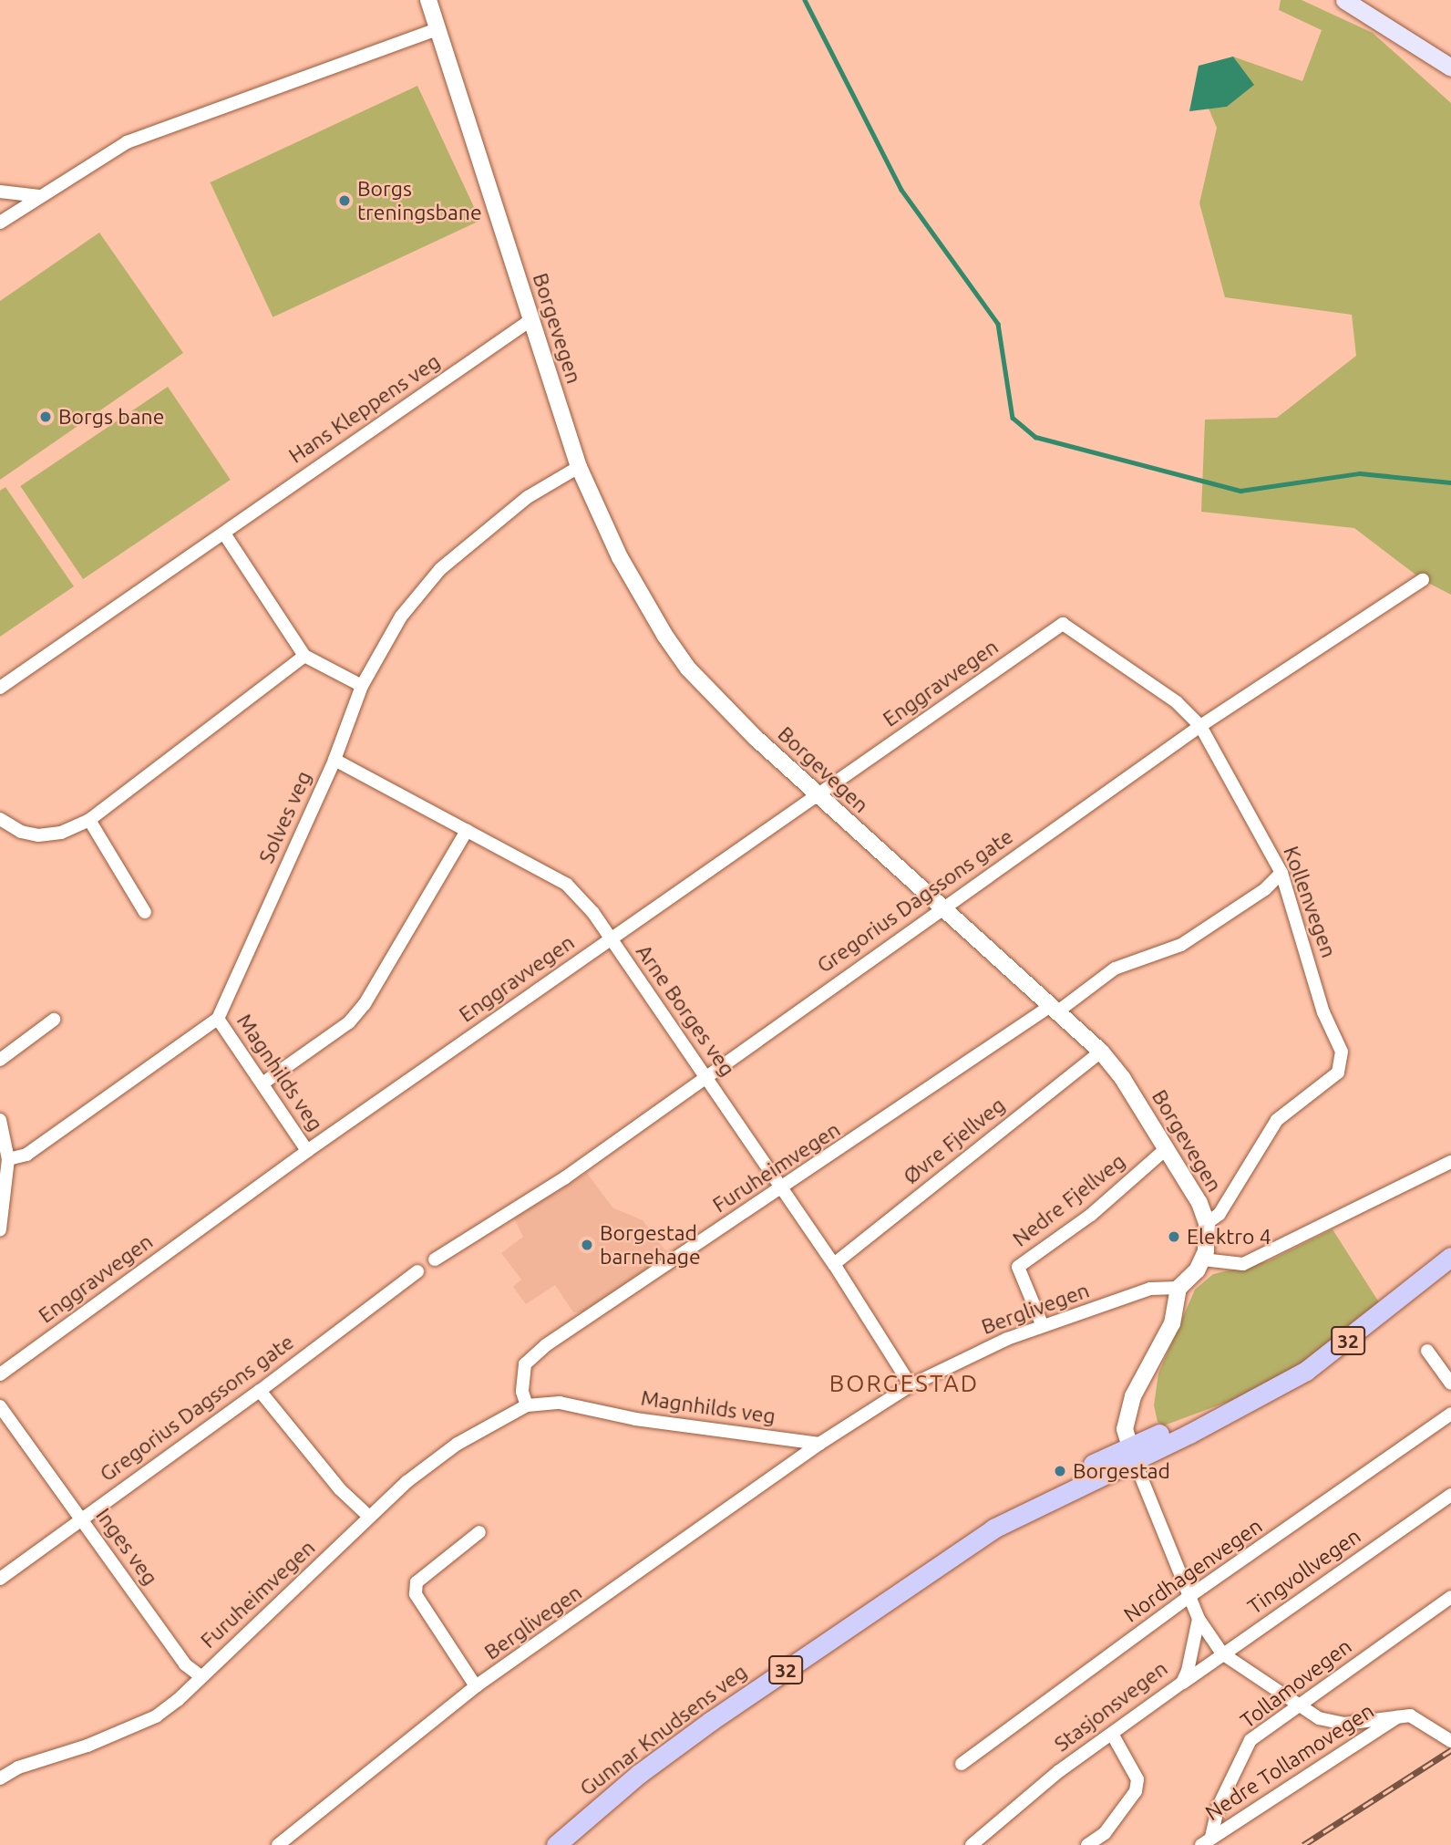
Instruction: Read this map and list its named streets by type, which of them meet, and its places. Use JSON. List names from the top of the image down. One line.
{"streets":{"main road":["32","Gunnar Knudsens veg"],"street":["Borgevegen","Hans Kleppens veg","Enggravvegen","Solves veg","Gregorius Dagssons gate","Kollenvegen","Arne Borges veg","Magnhilds veg","Øvre Fjellveg","Furuheimvegen","Nedre Fjellveg","Berglivegen","Inges veg","Nordhagenvegen","Tingvollvegen","Tollamovegen","Stasjonsvegen","Nedre Tollamovegen"]},"crossings":[["Borgevegen","Hans Kleppens veg"],["Borgevegen","Enggravvegen"],["Borgevegen","Solves veg"],["Borgevegen","Gregorius Dagssons gate"],["Borgevegen","Kollenvegen"],["Borgevegen","Øvre Fjellveg"],["Borgevegen","Furuheimvegen"],["Borgevegen","Nedre Fjellveg"],["Enggravvegen","Kollenvegen"],["Enggravvegen","Arne Borges veg"],["Enggravvegen","Magnhilds veg"],["Solves veg","Arne Borges veg"],["Solves veg","Magnhilds veg"],["Gregorius Dagssons gate","Kollenvegen"],["Gregorius Dagssons gate","Arne Borges veg"],["Gregorius Dagssons gate","Inges veg"],["Kollenvegen","Furuheimvegen"],["Arne Borges veg","Øvre Fjellveg"],["Arne Borges veg","Furuheimvegen"],["Arne Borges veg","Berglivegen"],["Magnhilds veg","Furuheimvegen"],["Magnhilds veg","Berglivegen"],["Furuheimvegen","Inges veg"],["Nedre Fjellveg","Berglivegen"],["Tingvollvegen","Stasjonsvegen"],["Tollamovegen","Nedre Tollamovegen"]],"districts":["BORGESTAD"],"places":["Borgs treningsbane","Borgs bane","Elektro 4","Borgestad barnehage","Borgestad"]}
